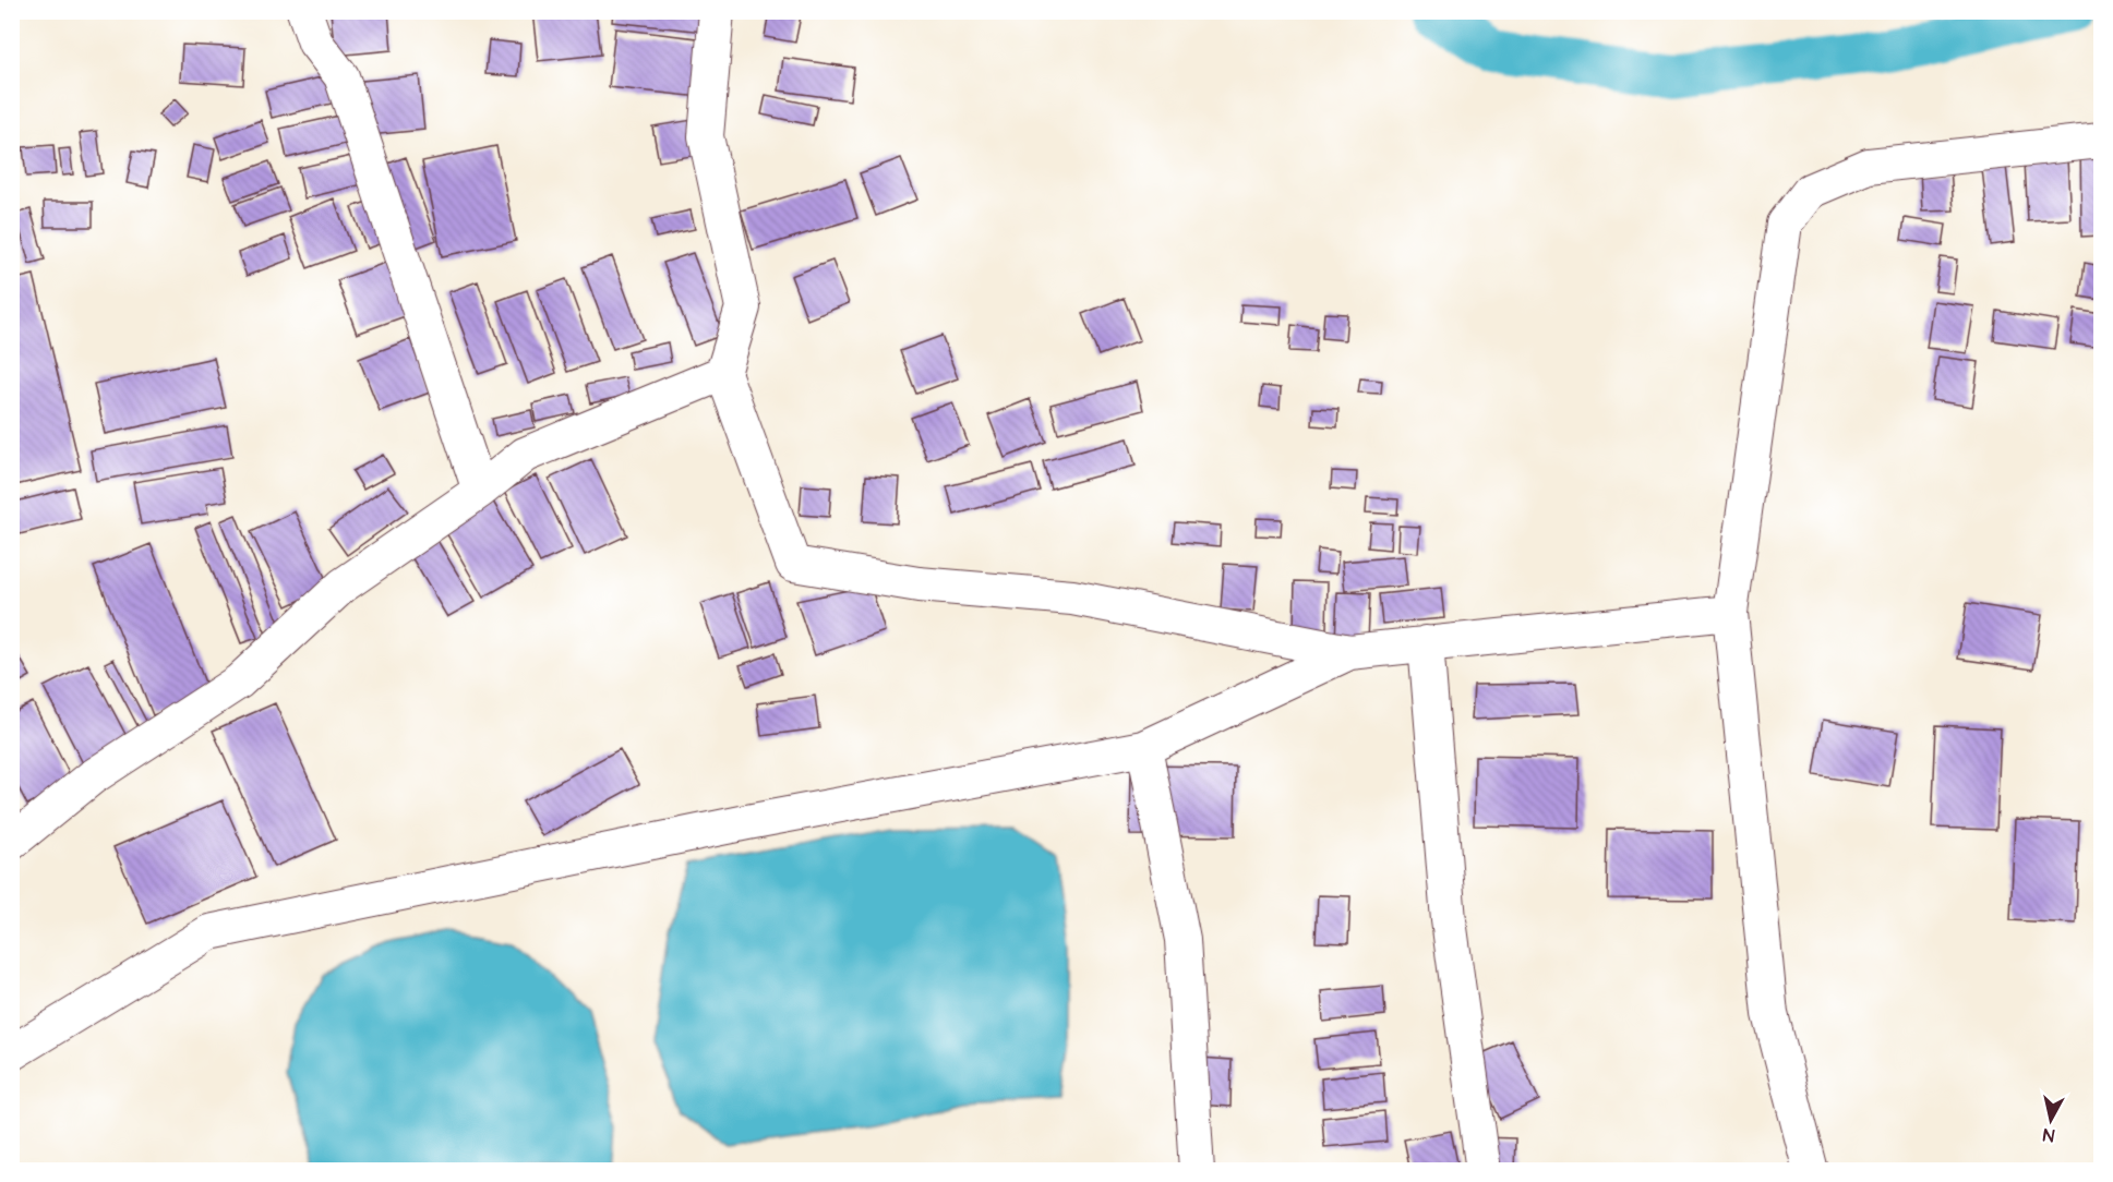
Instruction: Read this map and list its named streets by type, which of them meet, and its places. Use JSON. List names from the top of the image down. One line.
{"north":"bottom"}
